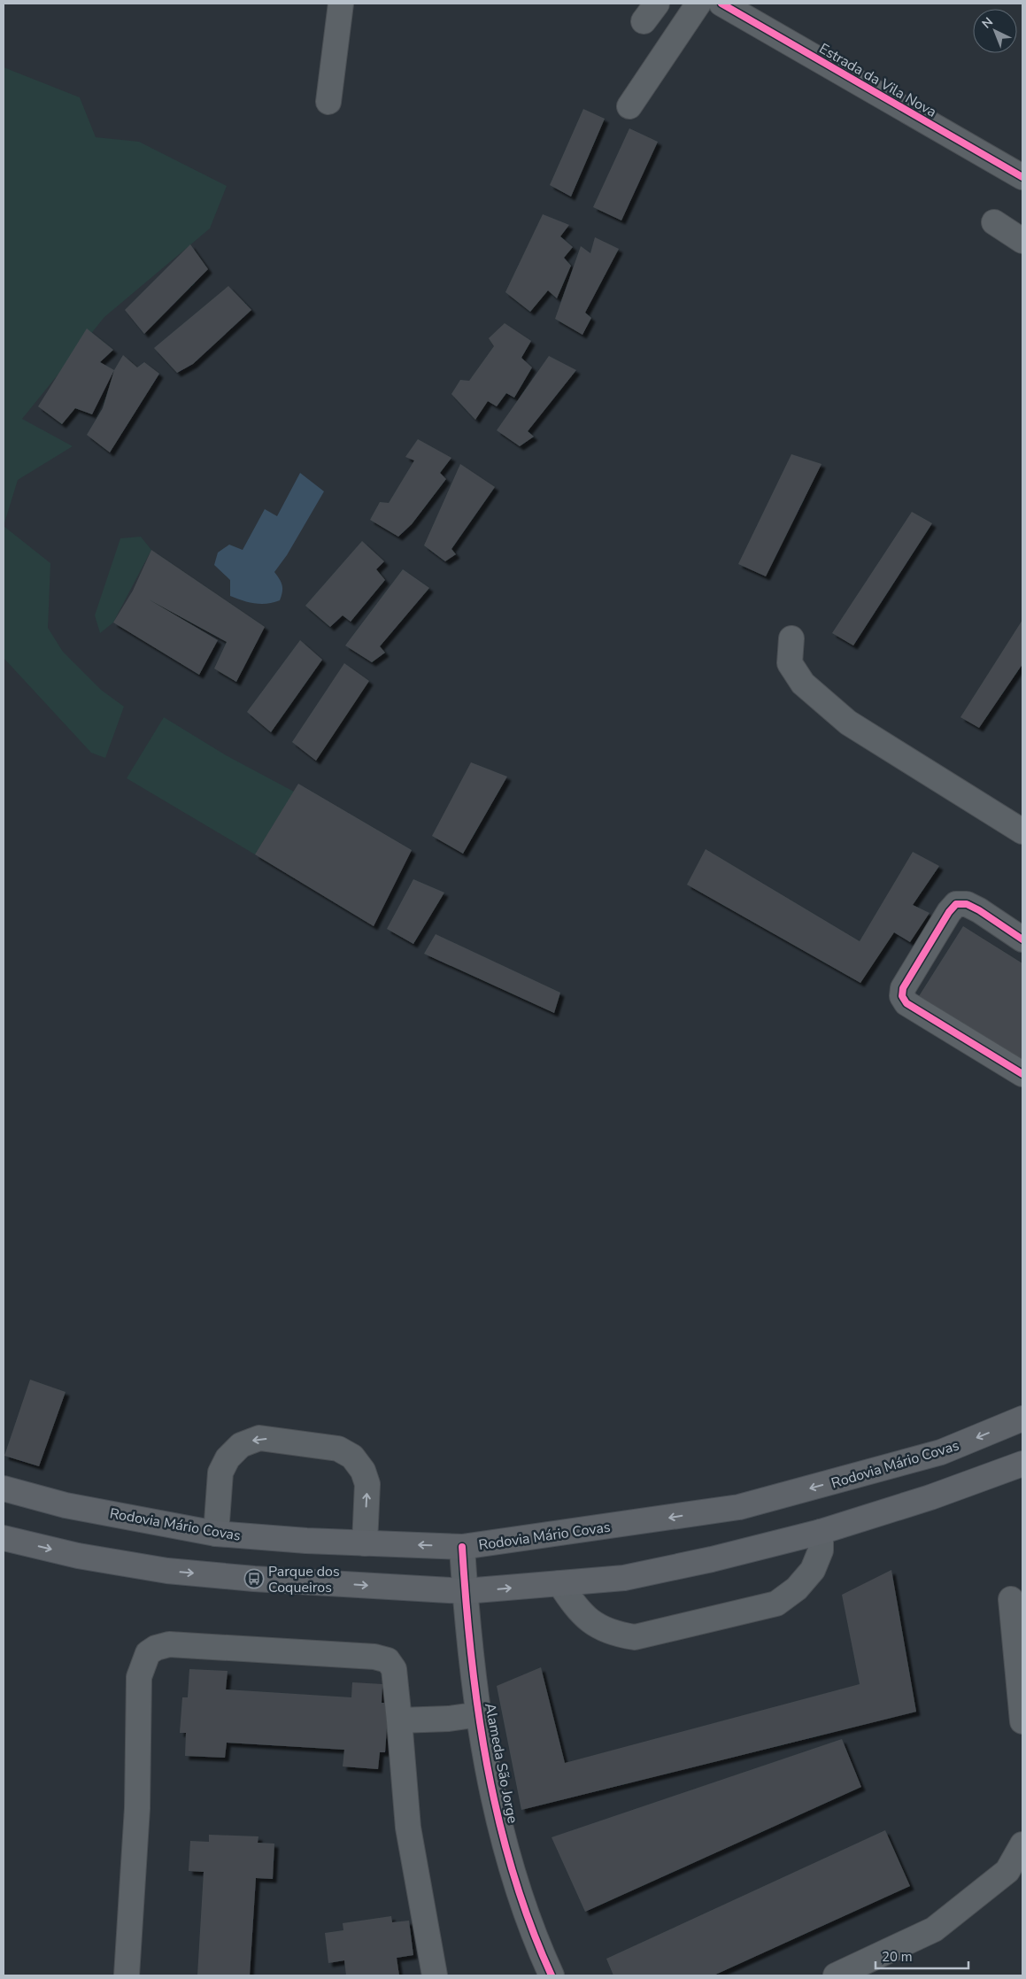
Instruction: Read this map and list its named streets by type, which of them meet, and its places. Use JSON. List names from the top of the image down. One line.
{"streets":{"main road":["Rodovia Mário Covas"],"street":["Estrada da Vila Nova","Alameda São Jorge"]},"crossings":[["Rodovia Mário Covas","Alameda São Jorge"]],"places":{"bus stop":["Parque dos Coqueiros"]},"scale_bar":"20 m","north":"top left"}
